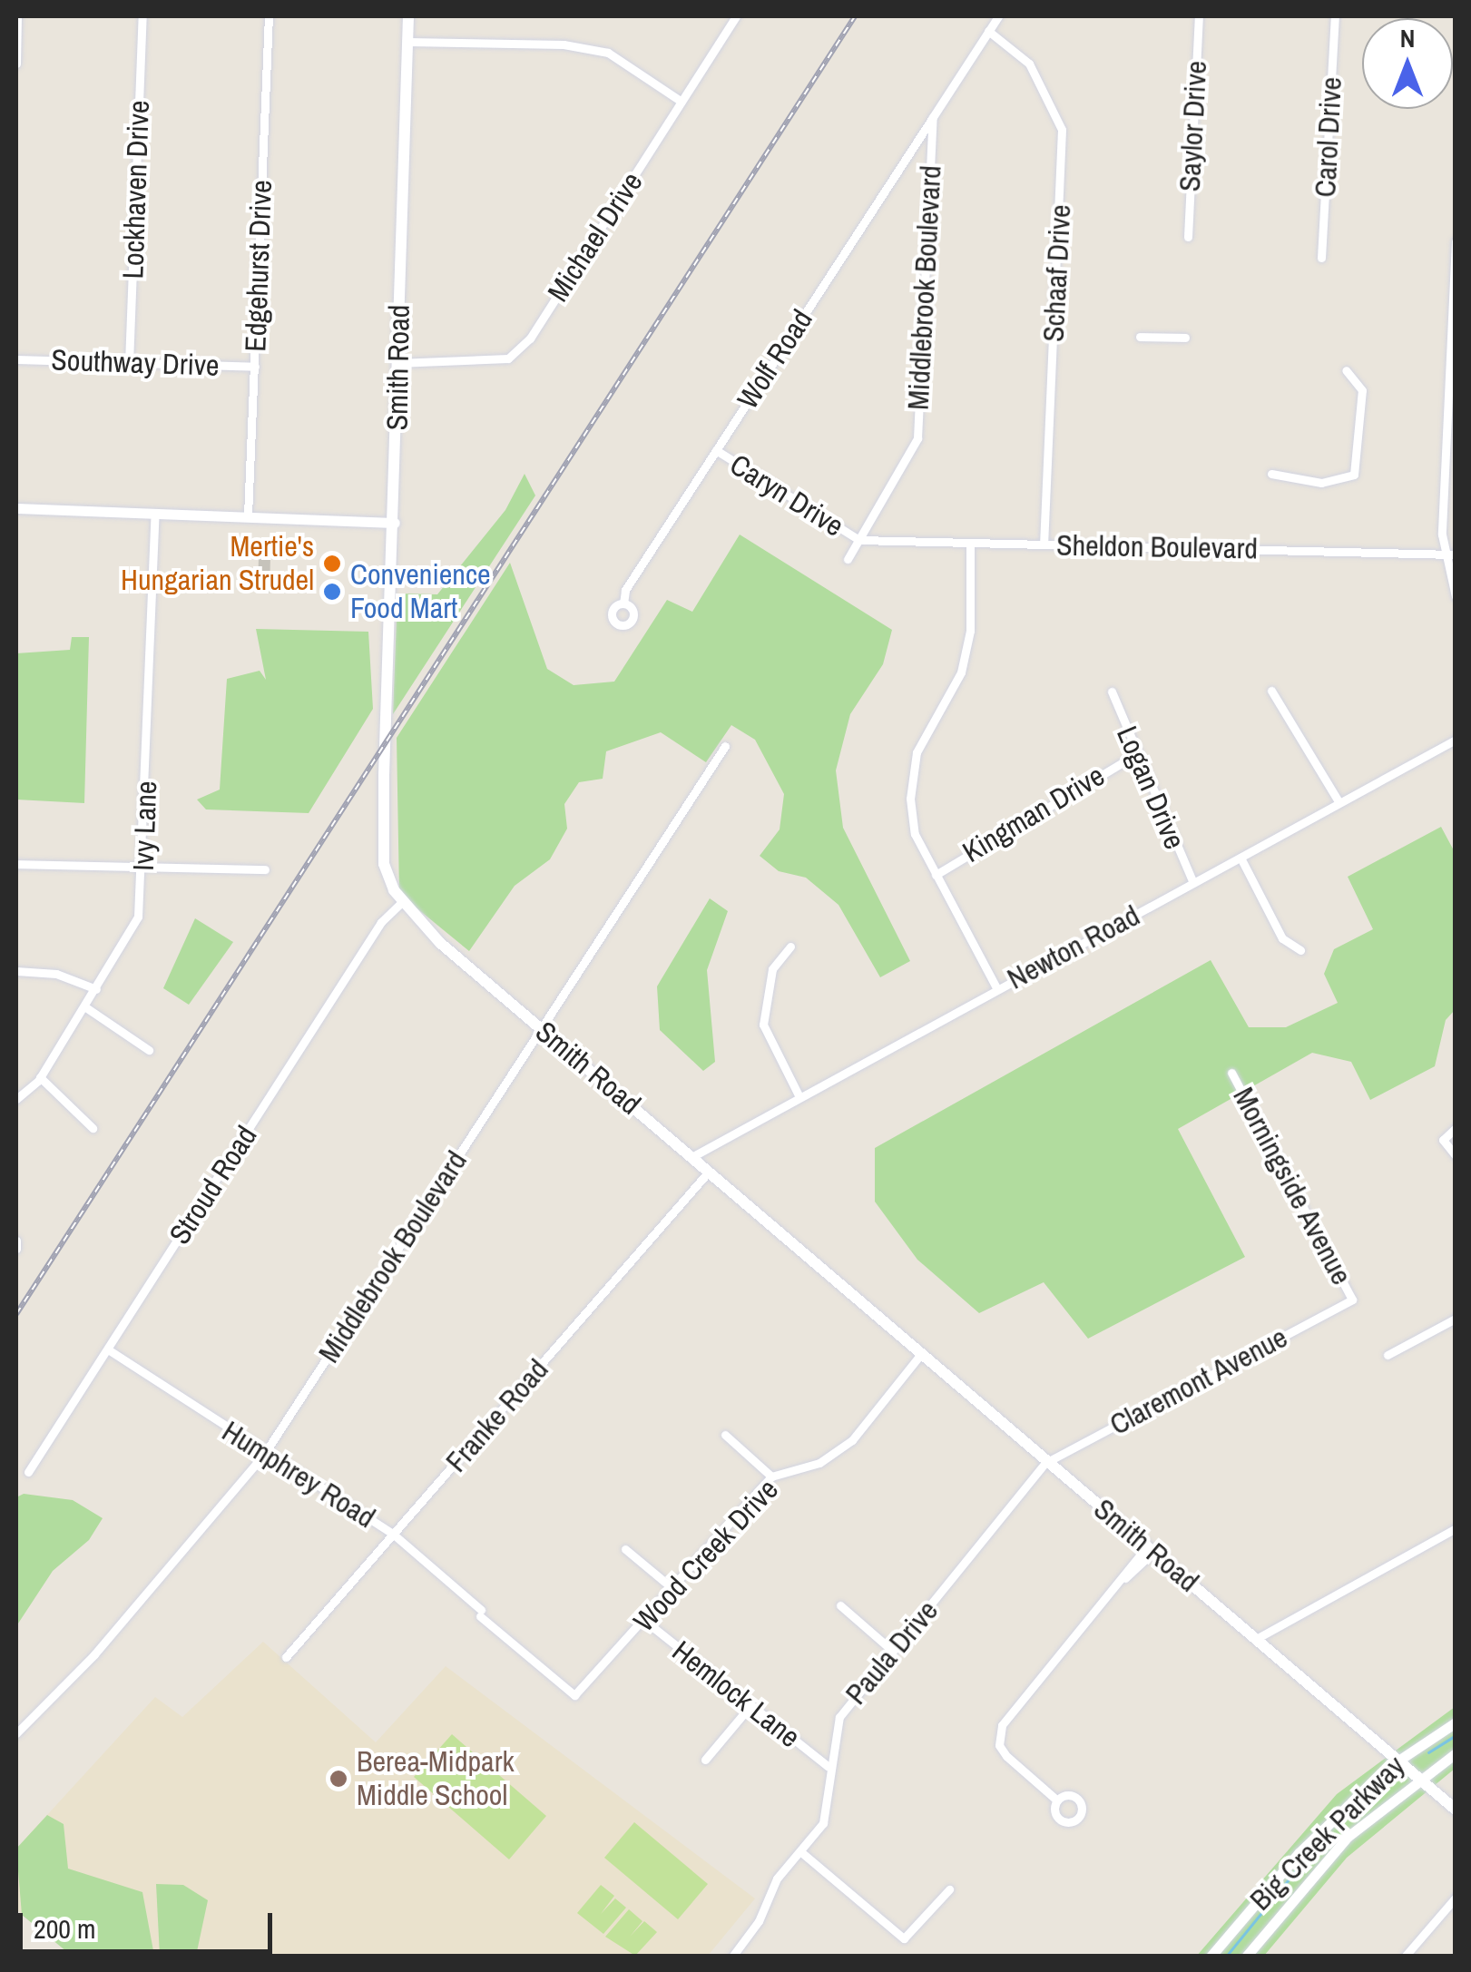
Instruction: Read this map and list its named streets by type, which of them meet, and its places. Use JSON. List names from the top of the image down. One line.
{"streets":{"main road":["Smith Road"],"street":["Saylor Drive","Carol Drive","Lockhaven Drive","Michael Drive","Edgehurst Drive","Schaaf Drive","Middlebrook Boulevard","Wolf Road","Southway Drive","Caryn Drive","Sheldon Boulevard","Logan Drive","Kingman Drive","Ivy Lane","Newton Road","Stroud Road","Morningside Avenue","Claremont Avenue","Franke Road","Humphrey Road","Wood Creek Drive","Paula Drive","Hemlock Lane","Big Creek Parkway"]},"crossings":[["Lockhaven Drive","Southway Drive"],["Michael Drive","Smith Road"],["Edgehurst Drive","Southway Drive"],["Schaaf Drive","Middlebrook Boulevard"],["Schaaf Drive","Sheldon Boulevard"],["Middlebrook Boulevard","Wolf Road"],["Middlebrook Boulevard","Smith Road"],["Middlebrook Boulevard","Caryn Drive"],["Middlebrook Boulevard","Sheldon Boulevard"],["Middlebrook Boulevard","Humphrey Road"],["Wolf Road","Caryn Drive"],["Smith Road","Newton Road"],["Smith Road","Stroud Road"],["Smith Road","Claremont Avenue"],["Smith Road","Franke Road"],["Smith Road","Wood Creek Drive"],["Smith Road","Paula Drive"],["Smith Road","Big Creek Parkway"],["Caryn Drive","Sheldon Boulevard"],["Logan Drive","Kingman Drive"],["Logan Drive","Newton Road"],["Stroud Road","Humphrey Road"],["Morningside Avenue","Claremont Avenue"],["Claremont Avenue","Paula Drive"],["Franke Road","Humphrey Road"],["Humphrey Road","Wood Creek Drive"],["Wood Creek Drive","Hemlock Lane"],["Paula Drive","Hemlock Lane"]],"places":["Mertie's Hungarian Strudel","Convenience Food Mart","Berea-Midpark Middle School"],"scale_bar":"200 m","north":"top"}
